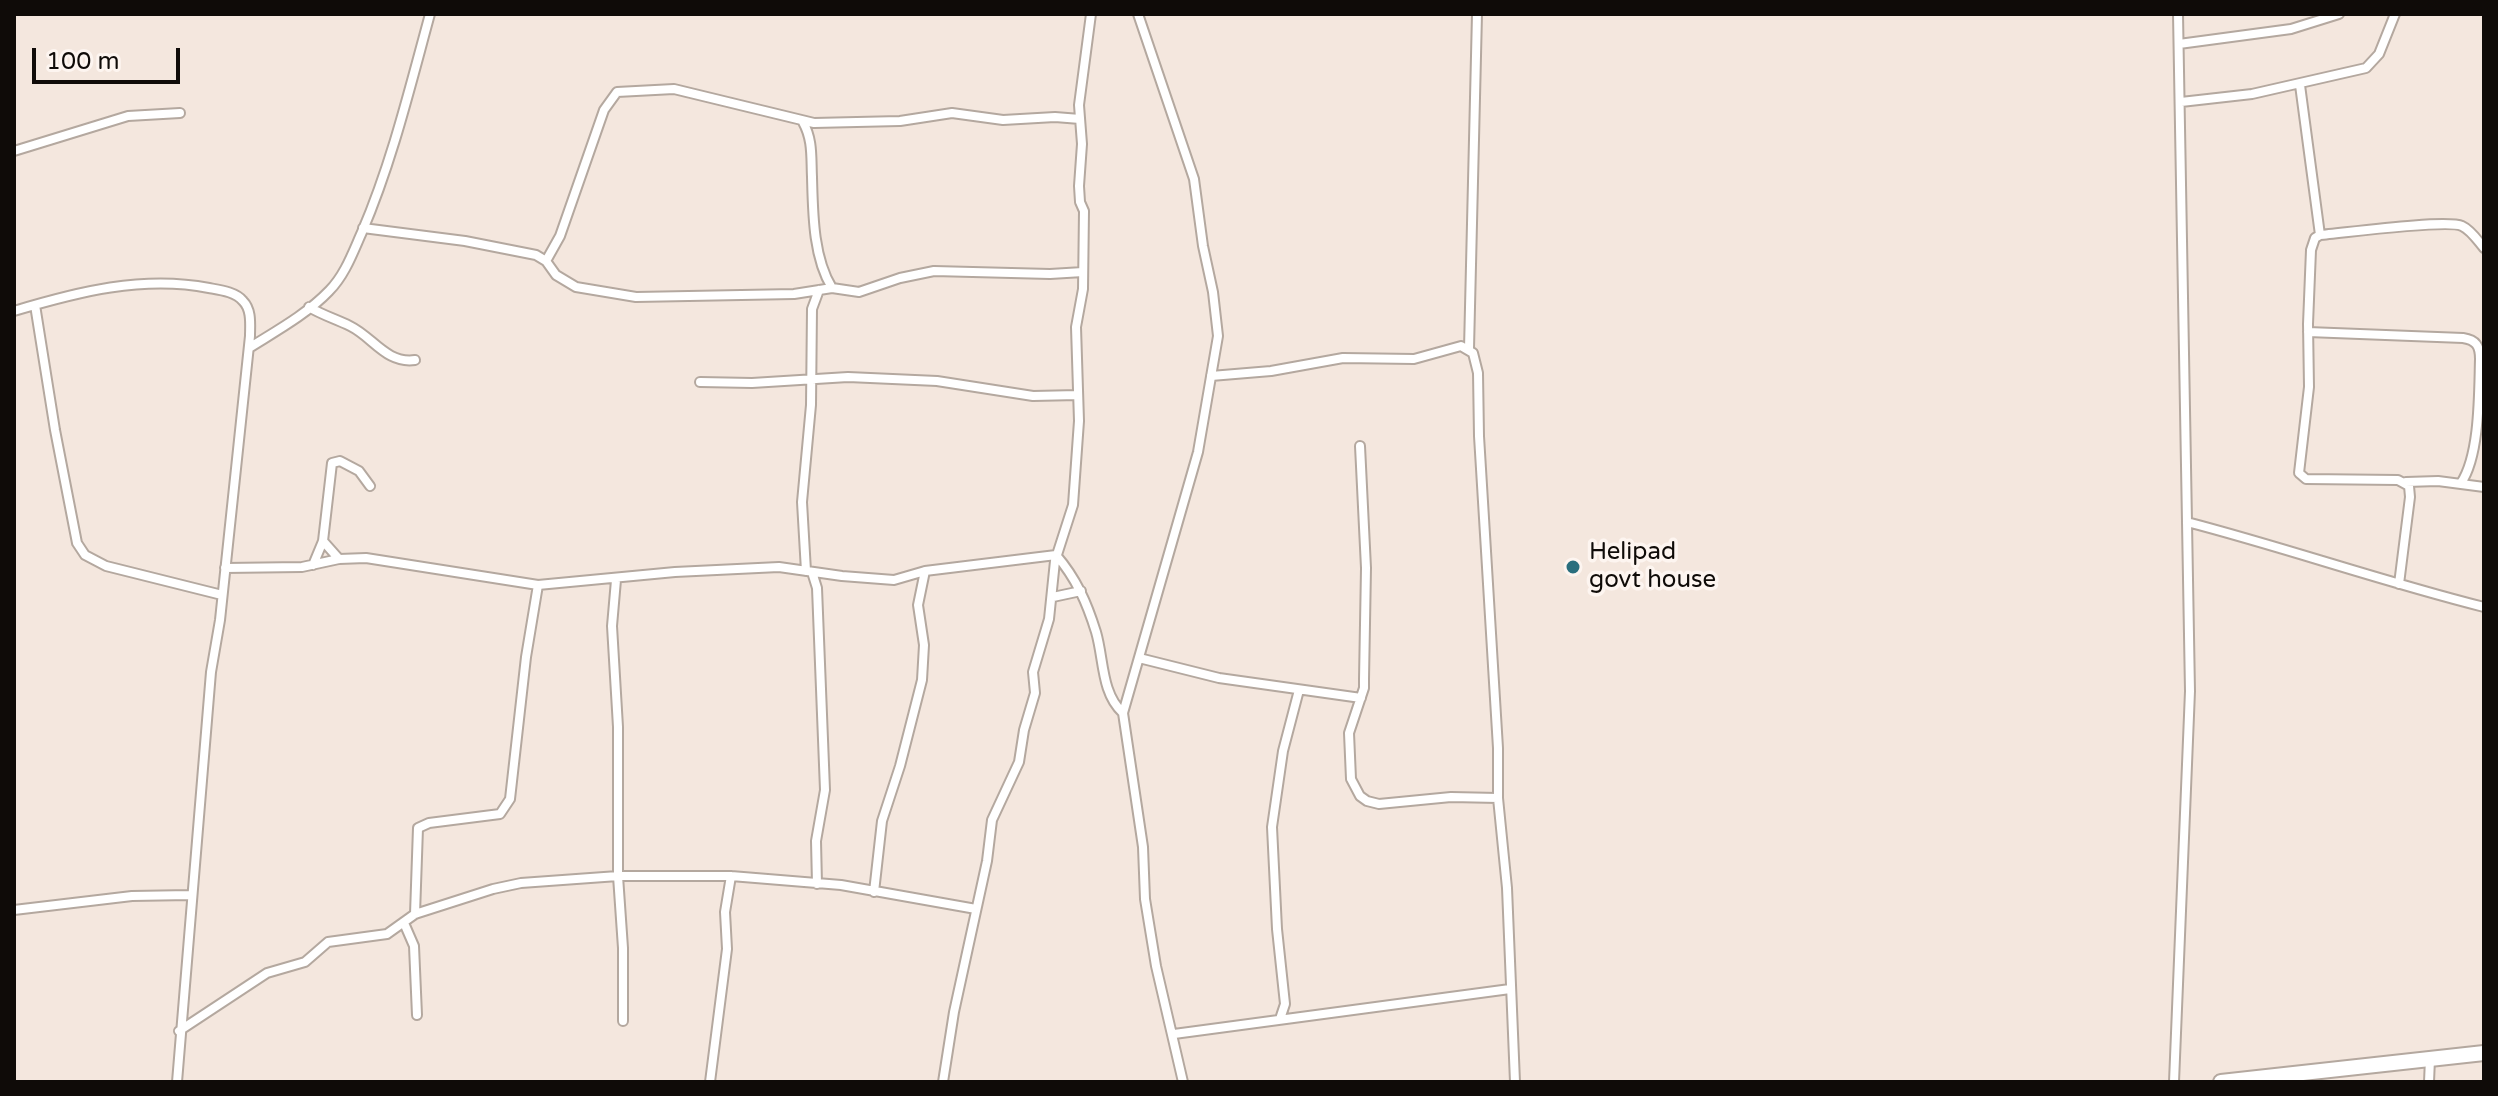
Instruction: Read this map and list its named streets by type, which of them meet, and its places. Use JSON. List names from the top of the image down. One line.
{"places":["Helipad govt house"],"scale_bar":"100 m"}
